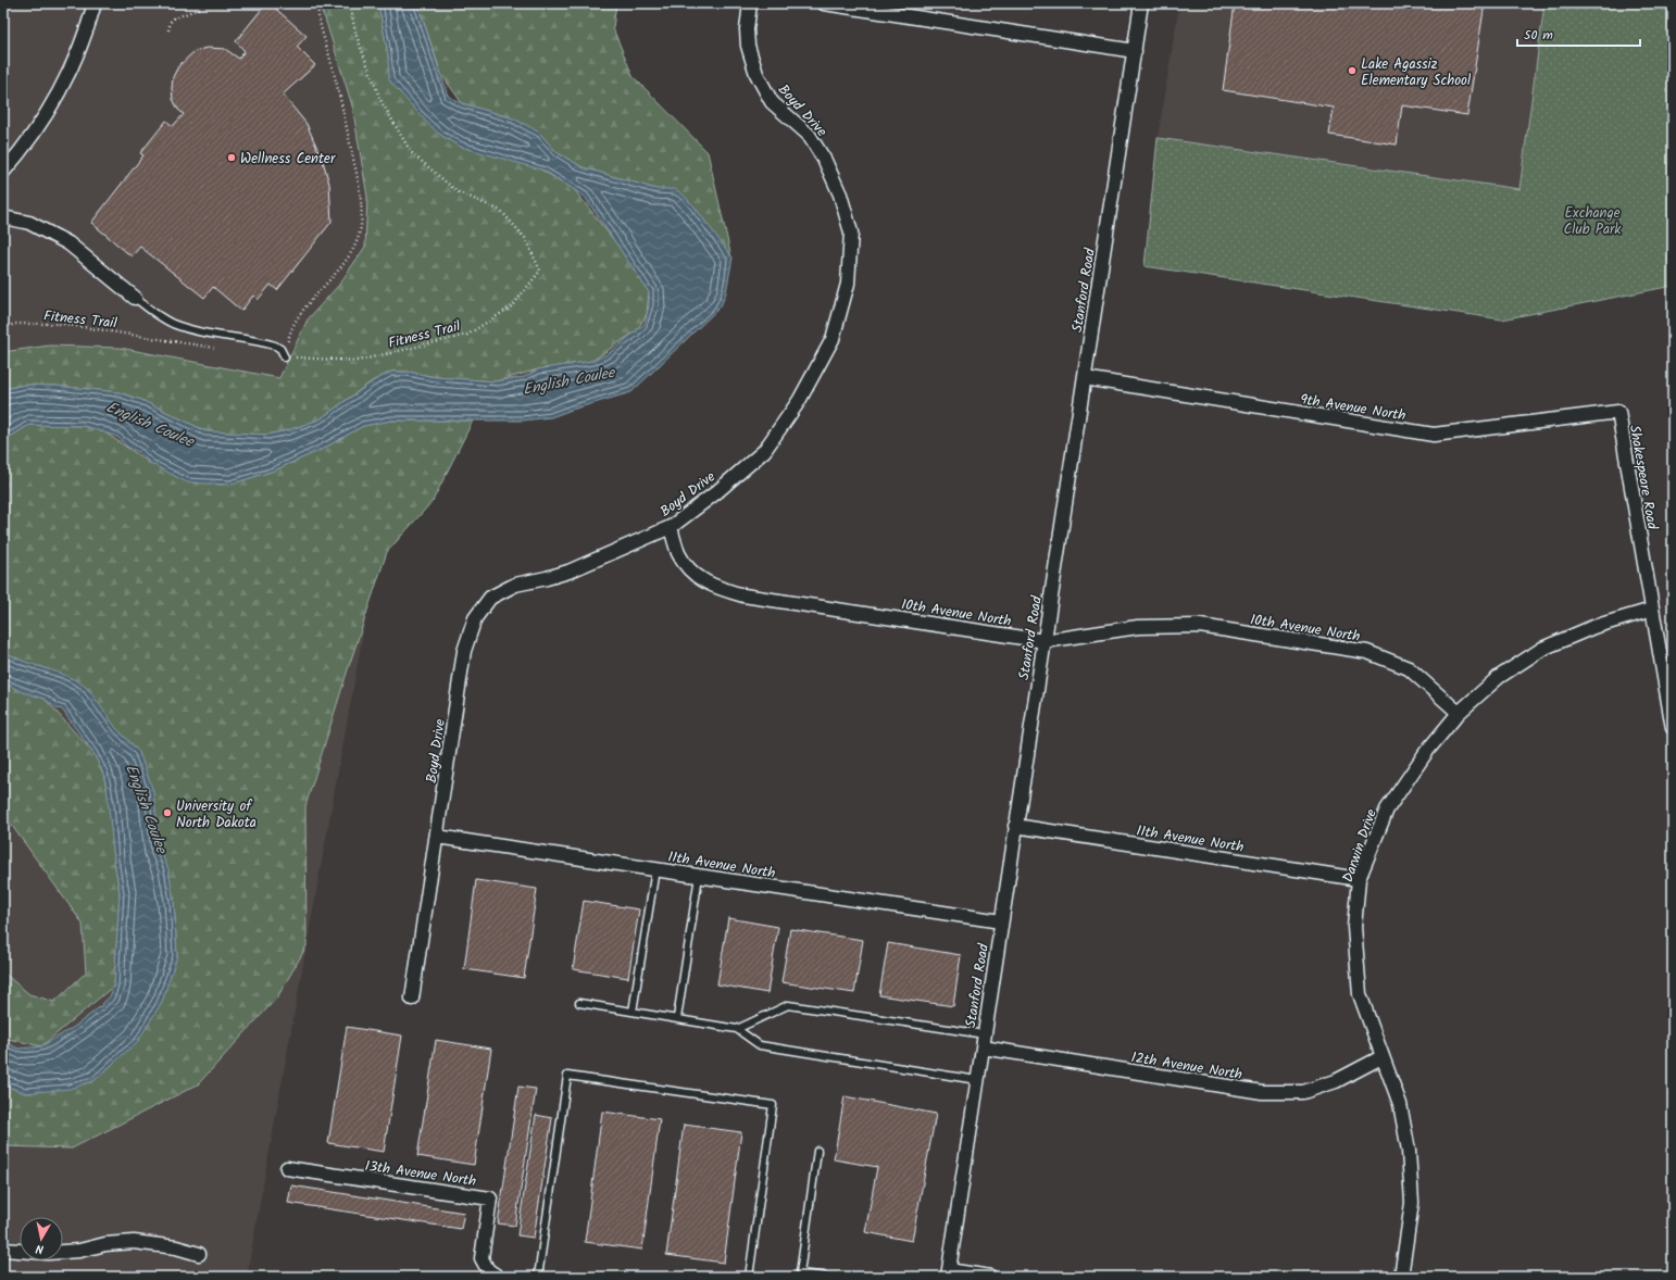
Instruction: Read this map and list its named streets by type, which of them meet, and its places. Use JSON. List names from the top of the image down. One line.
{"streets":{"street":["Boyd Drive","Stanford Road","9th Avenue North","Shakespeare Road","10th Avenue North","11th Avenue North","Darwin Drive","12th Avenue North","13th Avenue North"],"path":["Fitness Trail"]},"crossings":[["Boyd Drive","10th Avenue North"],["Boyd Drive","11th Avenue North"],["Stanford Road","9th Avenue North"],["Stanford Road","10th Avenue North"],["Stanford Road","11th Avenue North"],["Stanford Road","12th Avenue North"],["9th Avenue North","Shakespeare Road"],["Shakespeare Road","Darwin Drive"],["10th Avenue North","Darwin Drive"],["11th Avenue North","Darwin Drive"],["Darwin Drive","12th Avenue North"]],"water":["English Coulee"],"parks":["Exchange Club Park"],"places":["Lake Agassiz Elementary School","Wellness Center","University of North Dakota"],"scale_bar":"50 m","north":"bottom"}
